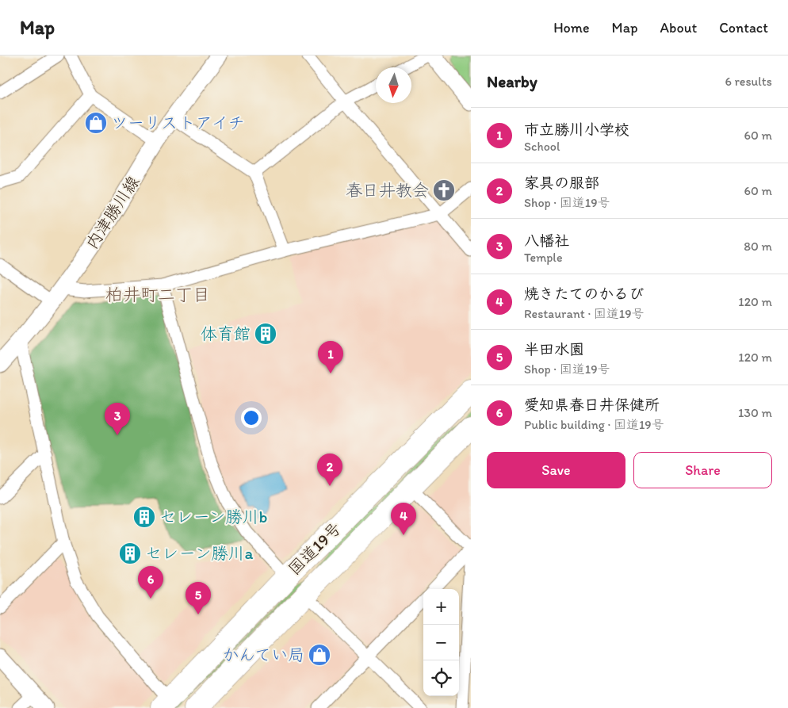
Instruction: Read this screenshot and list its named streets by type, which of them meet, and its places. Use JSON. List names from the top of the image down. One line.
{"streets":{"highway":["国道19号"],"main road":["内津勝川線"]},"districts":["柏井町二丁目"],"places":{"shop":["ツーリストアイチ","かんてい局"],"church":["春日井教会"],"building":["体育館","セレーン勝川b","セレーン勝川a"]},"north":"bottom","page":{"header":"Map","nav":["Home","Map","About","Contact"],"heading":["Nearby","6 results"],"list":[{"mark":"1","name":"市立勝川小学校","note":"School","value":"60 m"},{"mark":"2","name":"家具の服部","note":"Shop · 国道19号","value":"60 m"},{"mark":"3","name":"八幡社","note":"Temple","value":"80 m"},{"mark":"4","name":"焼きたてのかるび","note":"Restaurant · 国道19号","value":"120 m"},{"mark":"5","name":"半田水園","note":"Shop · 国道19号","value":"120 m"},{"mark":"6","name":"愛知県春日井保健所","note":"Public building · 国道19号","value":"130 m"}],"pins":["1","3","2","4","6","5"],"buttons":["Save","Share"],"map_buttons":["+","−"]}}
